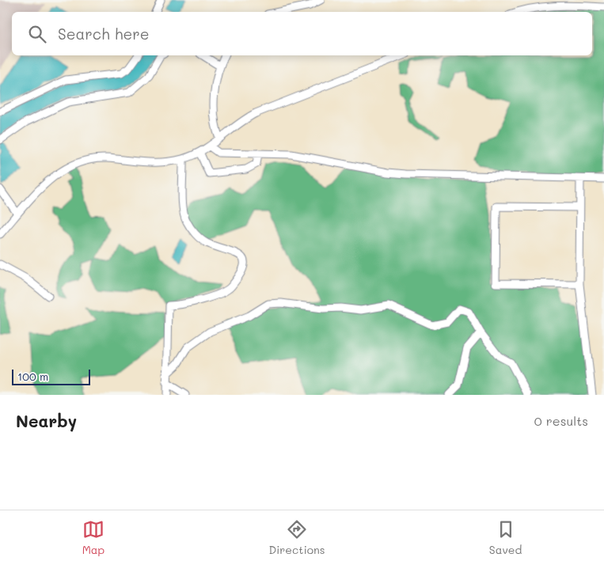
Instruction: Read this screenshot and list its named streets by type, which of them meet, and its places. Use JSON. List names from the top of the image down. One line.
{"scale_bar":"100 m","page":{"search":"Search here","scale":"100 m","heading":["Nearby","0 results"],"nav":["Map","Directions","Saved"]}}
